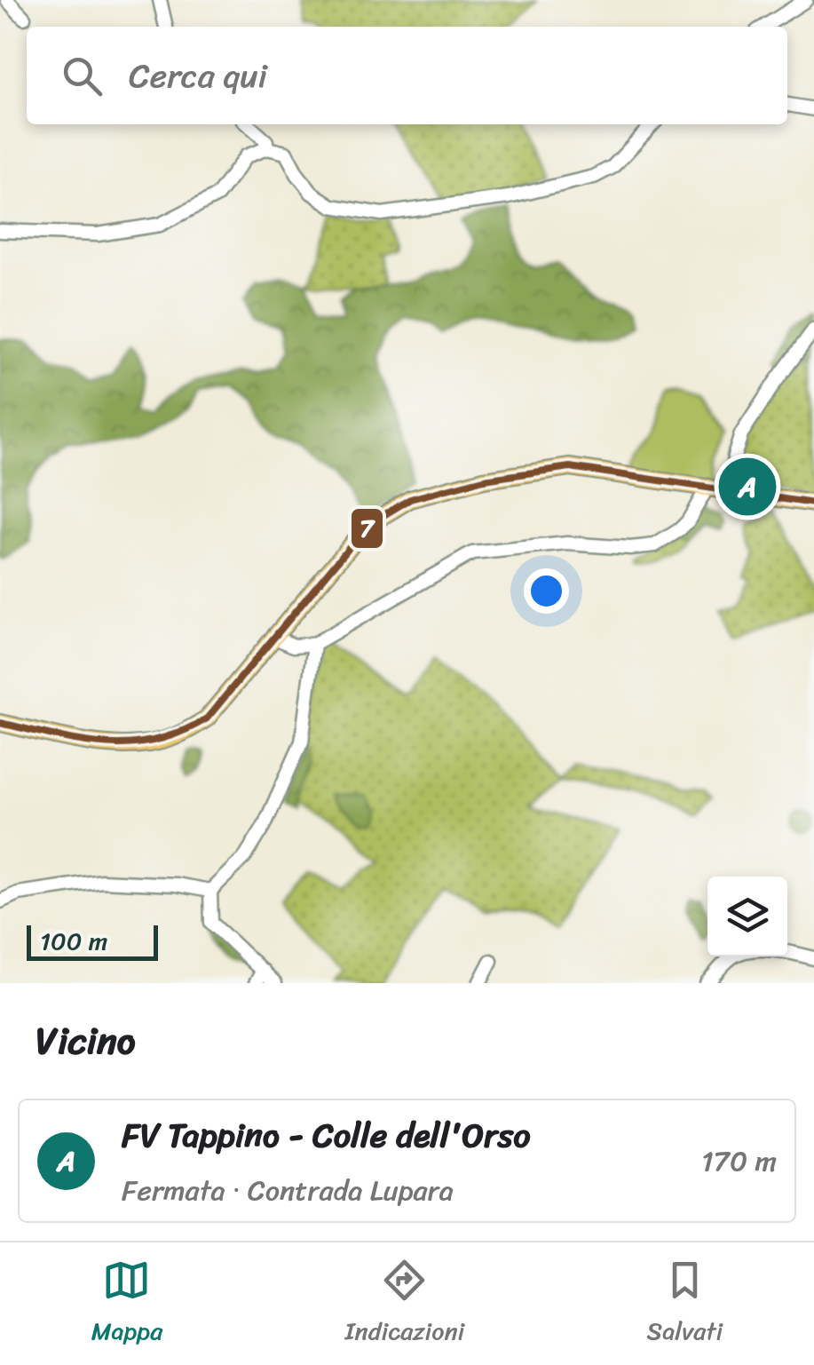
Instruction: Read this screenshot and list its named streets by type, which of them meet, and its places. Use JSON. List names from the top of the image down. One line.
{"lines":["transit line 7"],"scale_bar":"100 m","page":{"search":"Cerca qui","pins":"A","scale":"100 m","heading":"Vicino","list":[{"mark":"A","name":"FV Tappino - Colle dell'Orso","note":"Fermata · Contrada Lupara","value":"170 m"}],"nav":["Mappa","Indicazioni","Salvati"]}}
